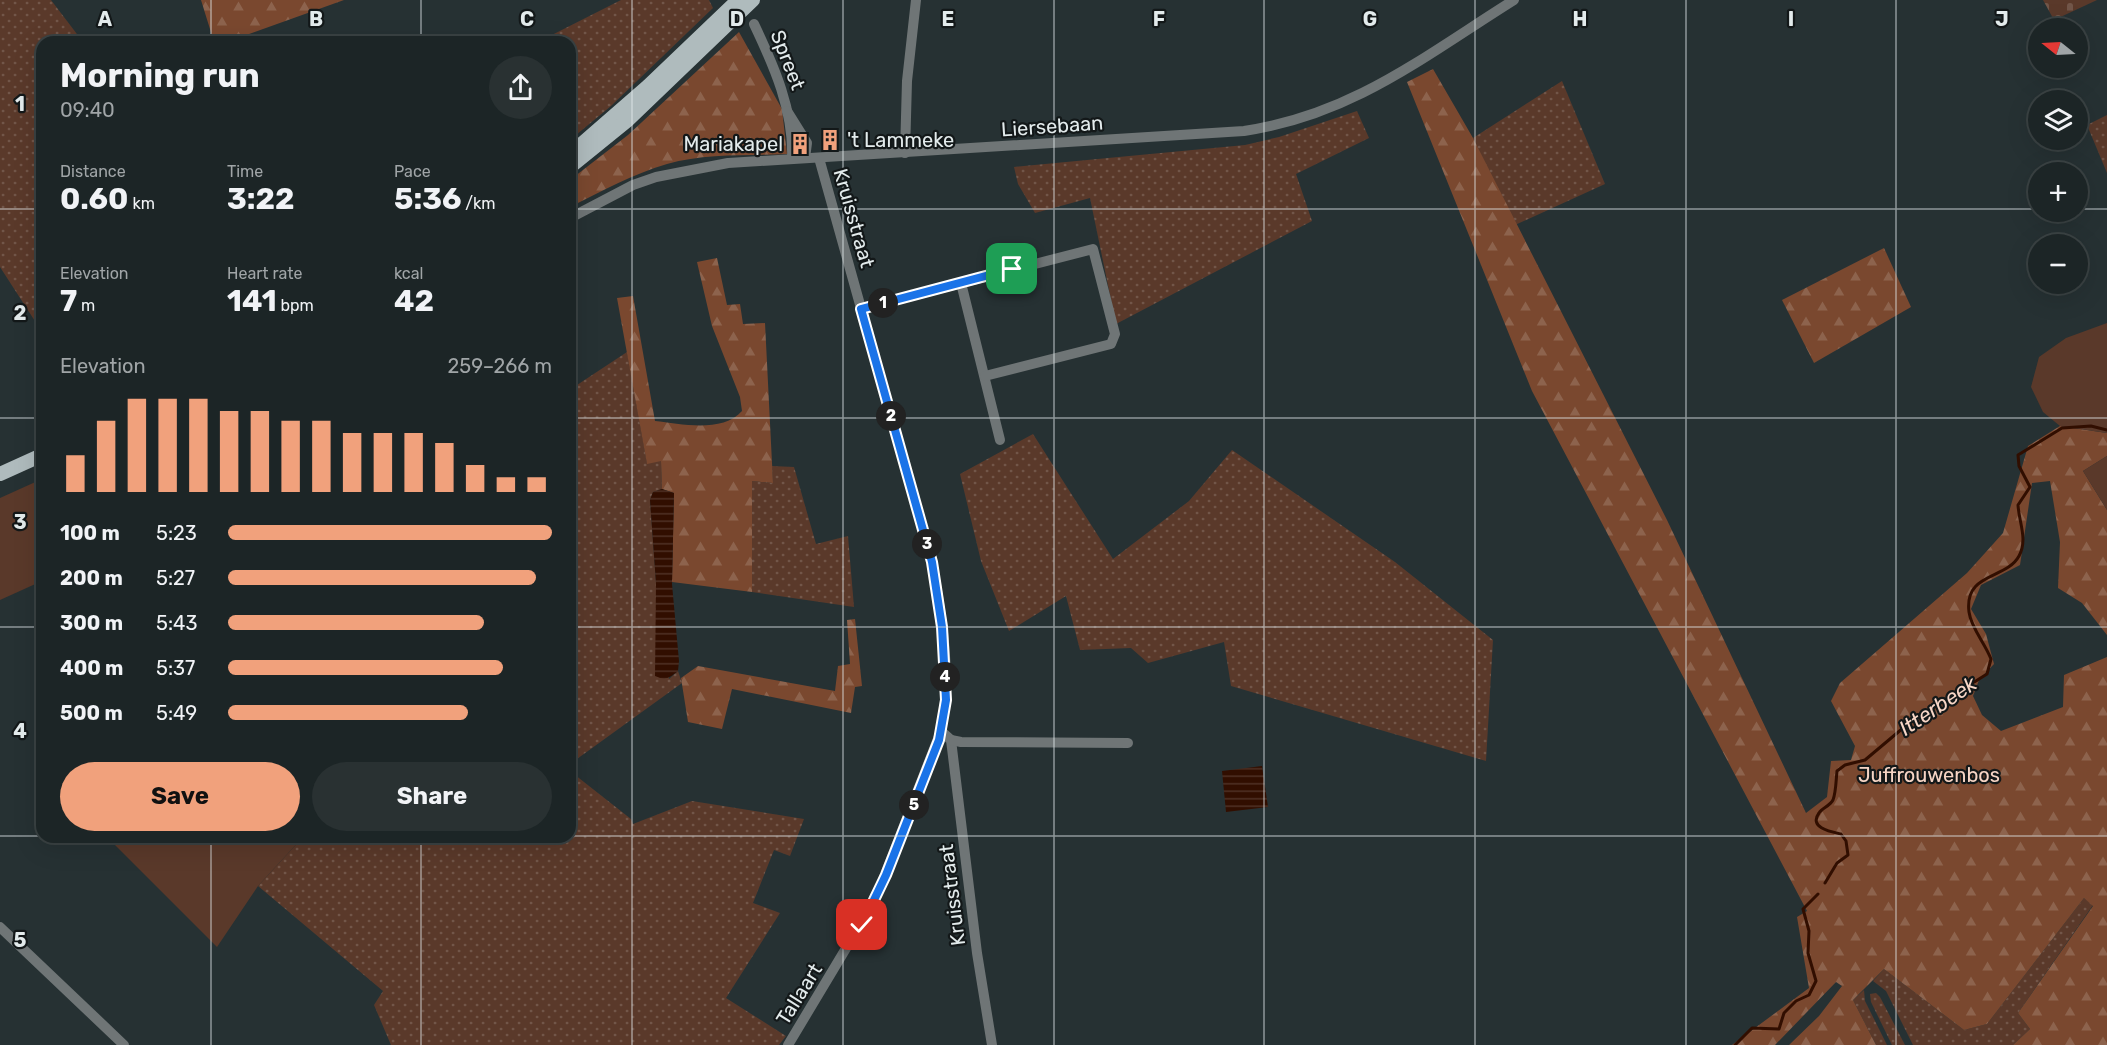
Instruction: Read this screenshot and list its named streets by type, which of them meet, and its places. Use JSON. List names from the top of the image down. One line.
{"streets":{"street":["Spreet","Liersebaan","Kruisstraat","Tallaart"]},"crossings":[["Spreet","Liersebaan"],["Liersebaan","Kruisstraat"],["Kruisstraat","Tallaart"]],"water":["Itterbeek"],"parks":["Juffrouwenbos"],"places":{"building":["'t Lammeke","Mariakapel"]},"north":"left","page":{"map_buttons":["+","−"],"heading":["Morning run","09:40"],"stats":[["Distance","0.60 km"],["Time","3:22"],["Pace","5:36 /km"],["Elevation","7 m"],["Heart rate","141 bpm"],["kcal","42"]],"pins":["1","2","3","4","5"],"chart":["Elevation","259–266 m"],"list":[{"name":"100 m","note":"5:23"},{"name":"200 m","note":"5:27"},{"name":"300 m","note":"5:43"},{"name":"400 m","note":"5:37"},{"name":"500 m","note":"5:49"}],"buttons":["Save","Share"]},"grid":{"columns":["A","B","C","D","E","F","G","H","I","J"],"rows":["1","2","3","4","5"]}}
